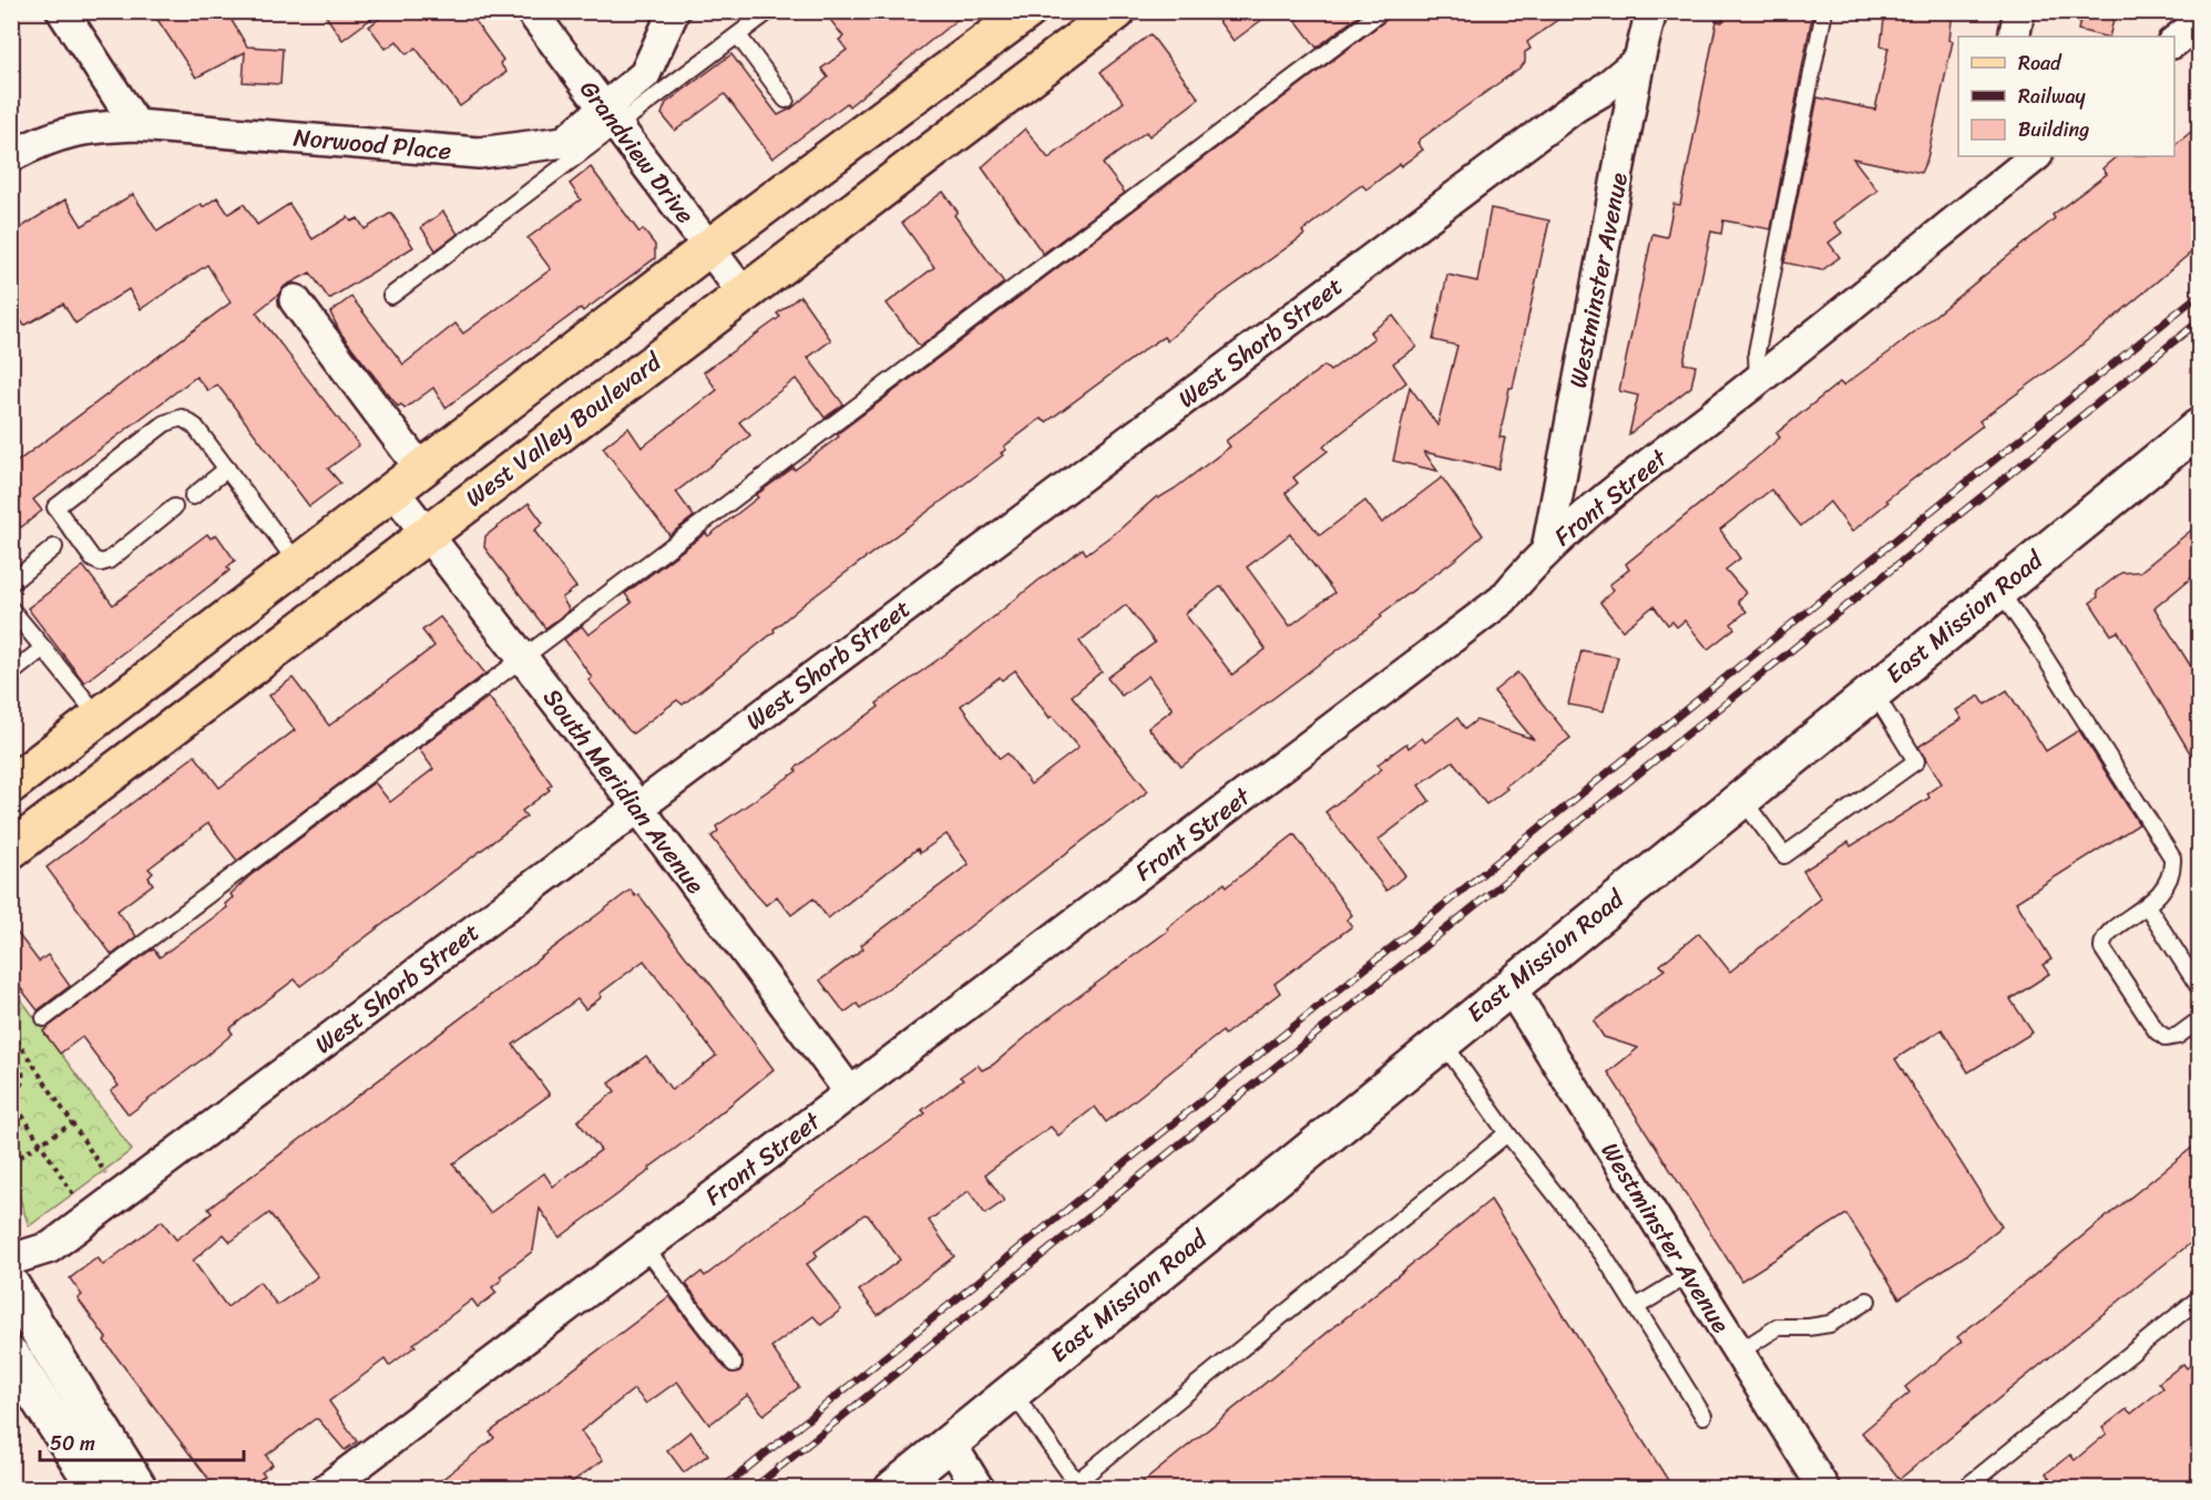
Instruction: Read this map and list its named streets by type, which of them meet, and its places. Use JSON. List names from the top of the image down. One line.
{"streets":{"main road":["West Valley Boulevard","East Mission Road"],"street":["Norwood Place","Grandview Drive","Westminster Avenue","West Shorb Street","Front Street","South Meridian Avenue"]},"crossings":[["Norwood Place","Grandview Drive"],["Grandview Drive","West Valley Boulevard"],["Westminster Avenue","West Shorb Street"],["Westminster Avenue","Front Street"],["Westminster Avenue","East Mission Road"],["West Shorb Street","South Meridian Avenue"],["West Valley Boulevard","South Meridian Avenue"],["Front Street","South Meridian Avenue"]],"legend":["Road","Railway","Building"],"scale_bar":"50 m"}
